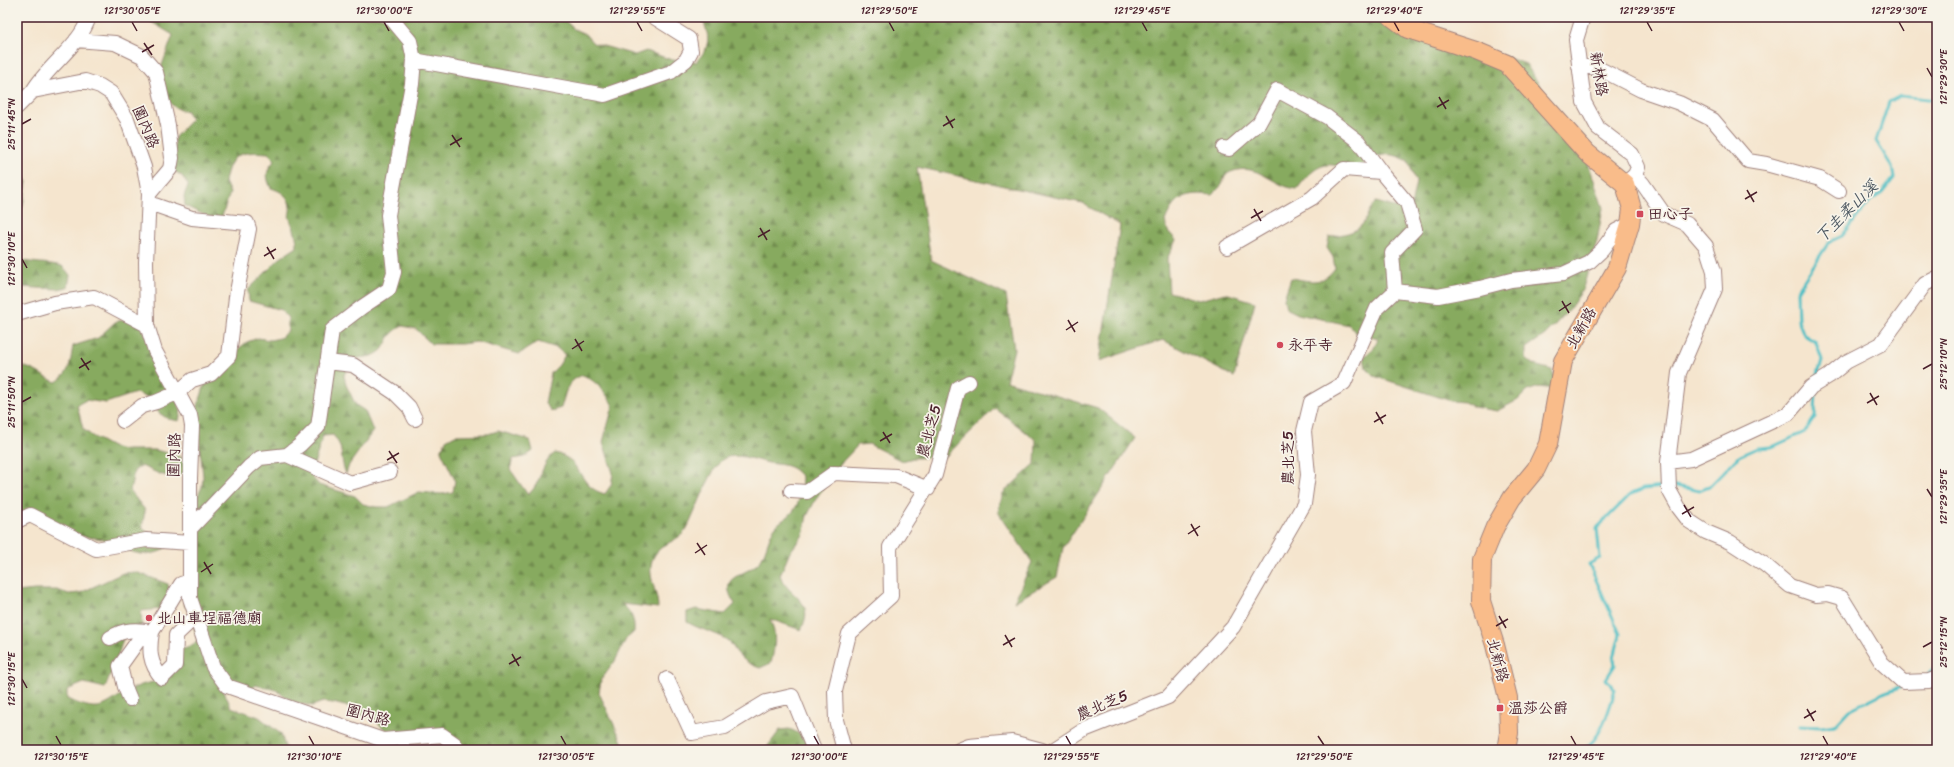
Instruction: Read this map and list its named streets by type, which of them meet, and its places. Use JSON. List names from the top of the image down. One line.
{"streets":{"main road":["北新路"],"street":["新林路","圍內路","農北芝5"]},"crossings":[["新林路","北新路"]],"water":["下圭柔山溪"],"places":{"transit":["田心子","溫莎公爵"],"other":["永平寺","北山車埕福德廟"]},"coordinates":["121°30'05\"E","121°30'00\"E","121°29'55\"E","121°29'50\"E","121°29'45\"E","121°29'40\"E","121°29'35\"E","121°29'30\"E","25°11'45\"N","121°30'10\"E","25°12'10\"N","25°11'50\"N","25°12'15\"N","121°30'15\"E"]}
